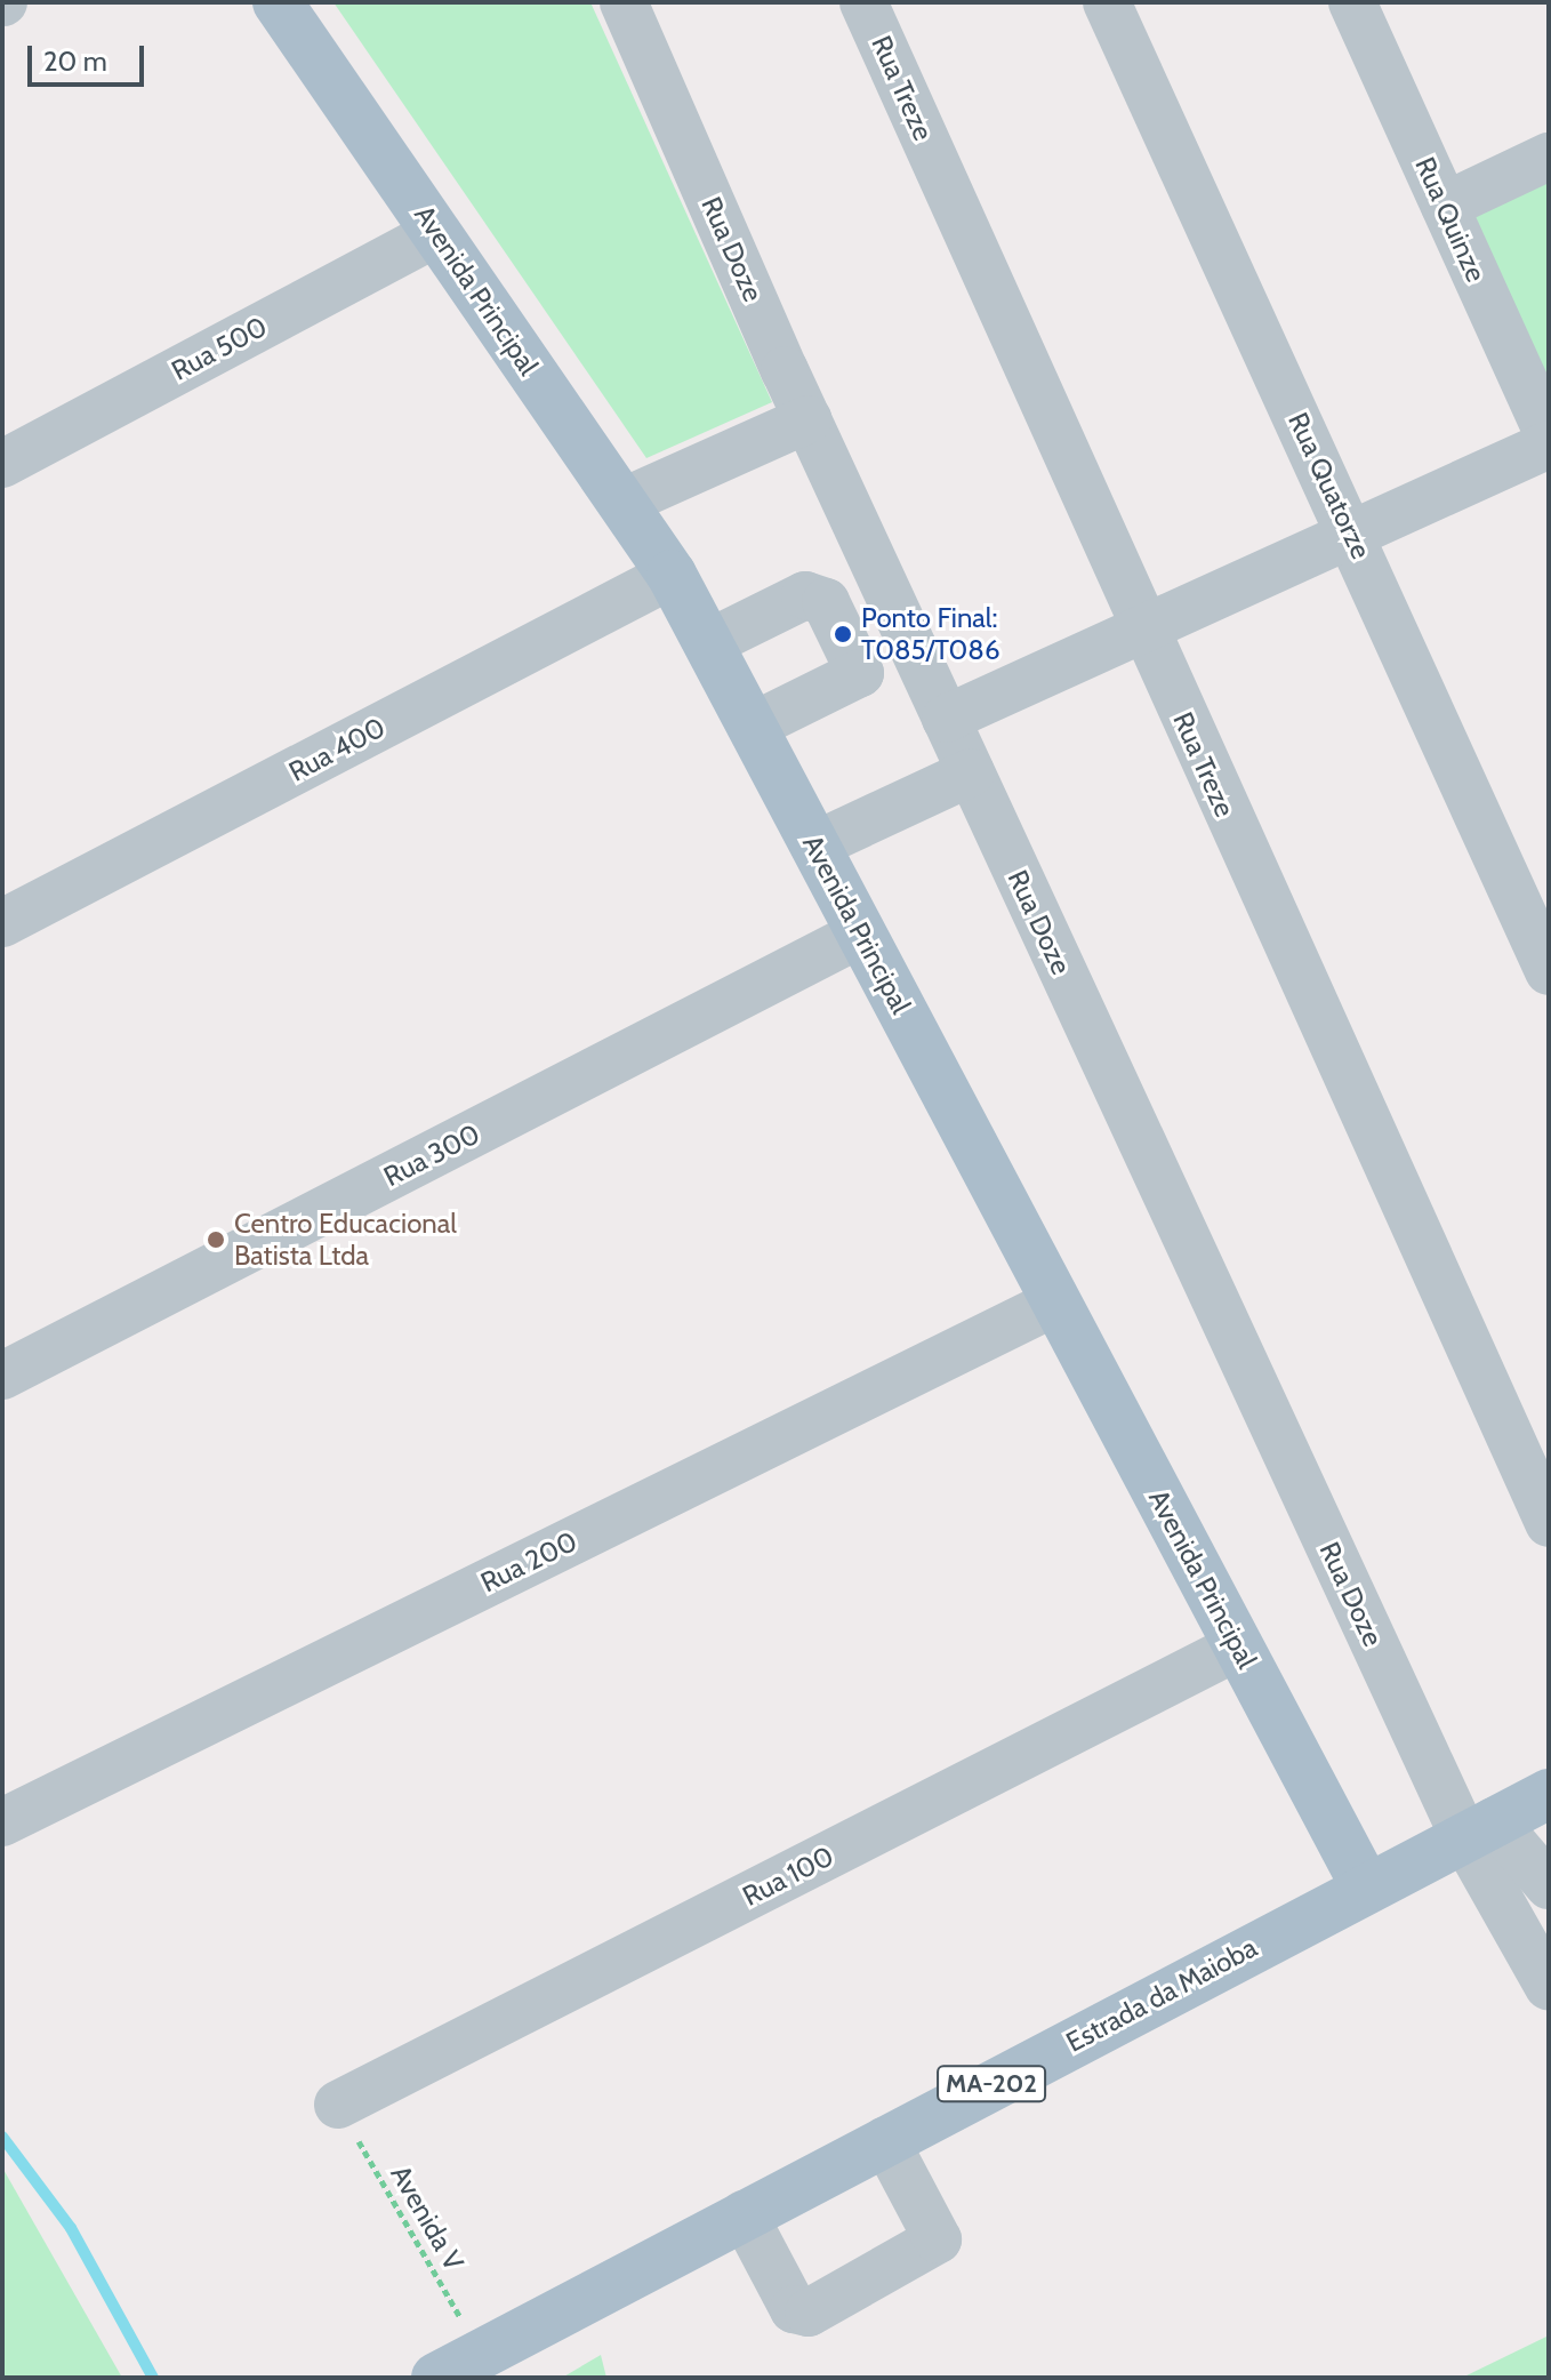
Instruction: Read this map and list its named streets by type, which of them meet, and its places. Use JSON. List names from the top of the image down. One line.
{"streets":{"main road":["Avenida Principal","Estrada da Maioba","MA-202"],"street":["Rua Treze","Rua Quinze","Rua Doze","Rua 500","Rua Quatorze","Rua 400","Rua 300","Rua 200","Rua 100"],"path":["Avenida V"]},"crossings":[["Rua Doze","Estrada da Maioba"],["Avenida Principal","Rua 500"],["Avenida Principal","Rua 400"],["Avenida Principal","Rua 300"],["Avenida Principal","Rua 200"],["Avenida Principal","Rua 100"],["Avenida Principal","Estrada da Maioba"],["Rua 100","Avenida V"],["Estrada da Maioba","Avenida V"]],"places":["Ponto Final: T085/T086","Centro Educacional Batista Ltda"],"scale_bar":"20 m"}
